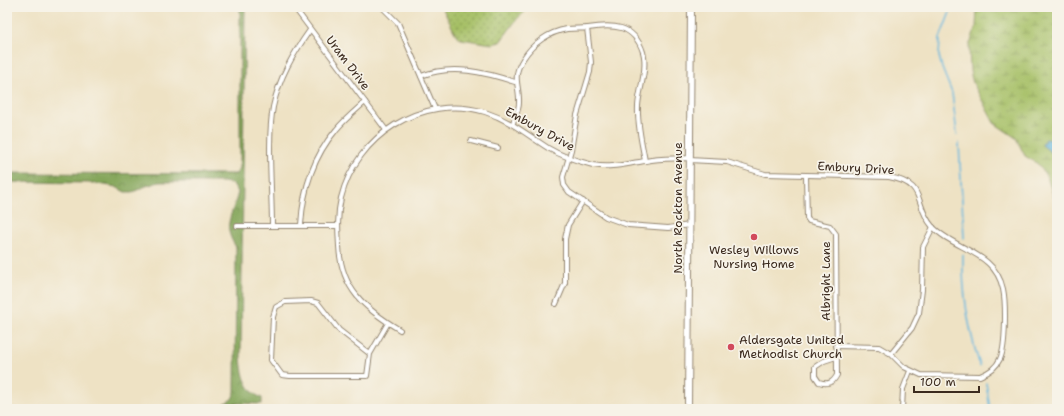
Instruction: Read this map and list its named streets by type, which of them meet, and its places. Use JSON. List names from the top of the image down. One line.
{"streets":{"street":["Uram Drive","Embury Drive","North Rockton Avenue","Albright Lane"]},"crossings":[["Uram Drive","Embury Drive"],["Embury Drive","North Rockton Avenue"],["Embury Drive","Albright Lane"]],"places":["Wesley Willows Nursing Home","Aldersgate United Methodist Church"],"scale_bar":"100 m"}
